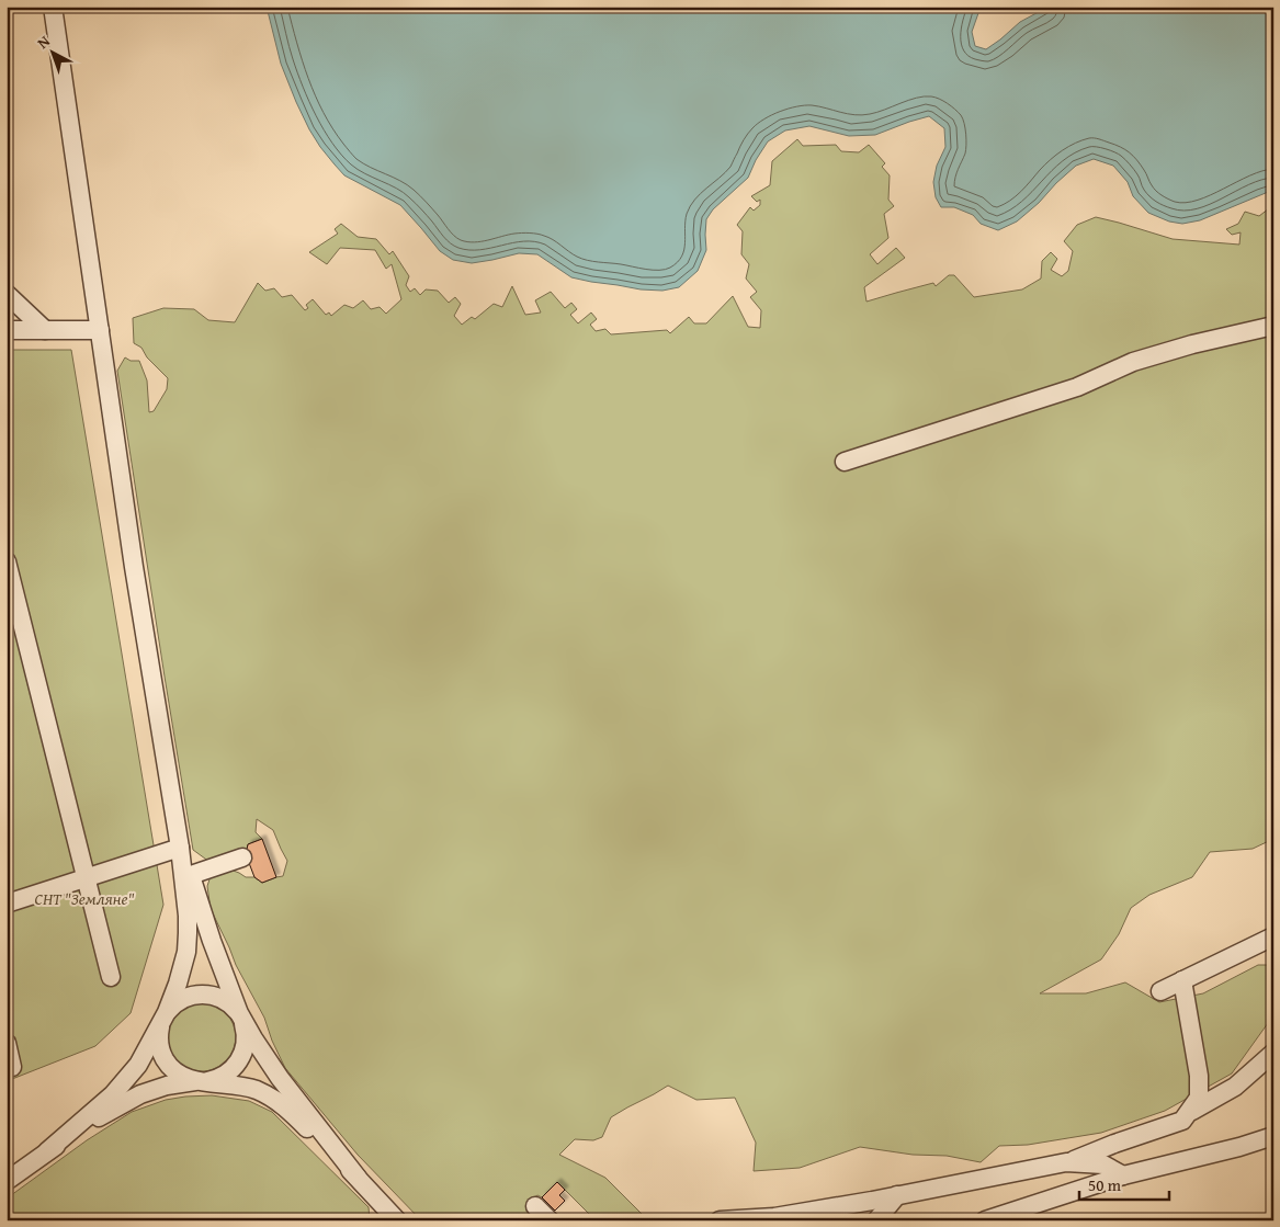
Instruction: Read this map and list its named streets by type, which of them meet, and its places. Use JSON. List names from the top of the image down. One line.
{"parks":["СНТ \"Земляне\""],"scale_bar":"50 m","north":"top left"}
